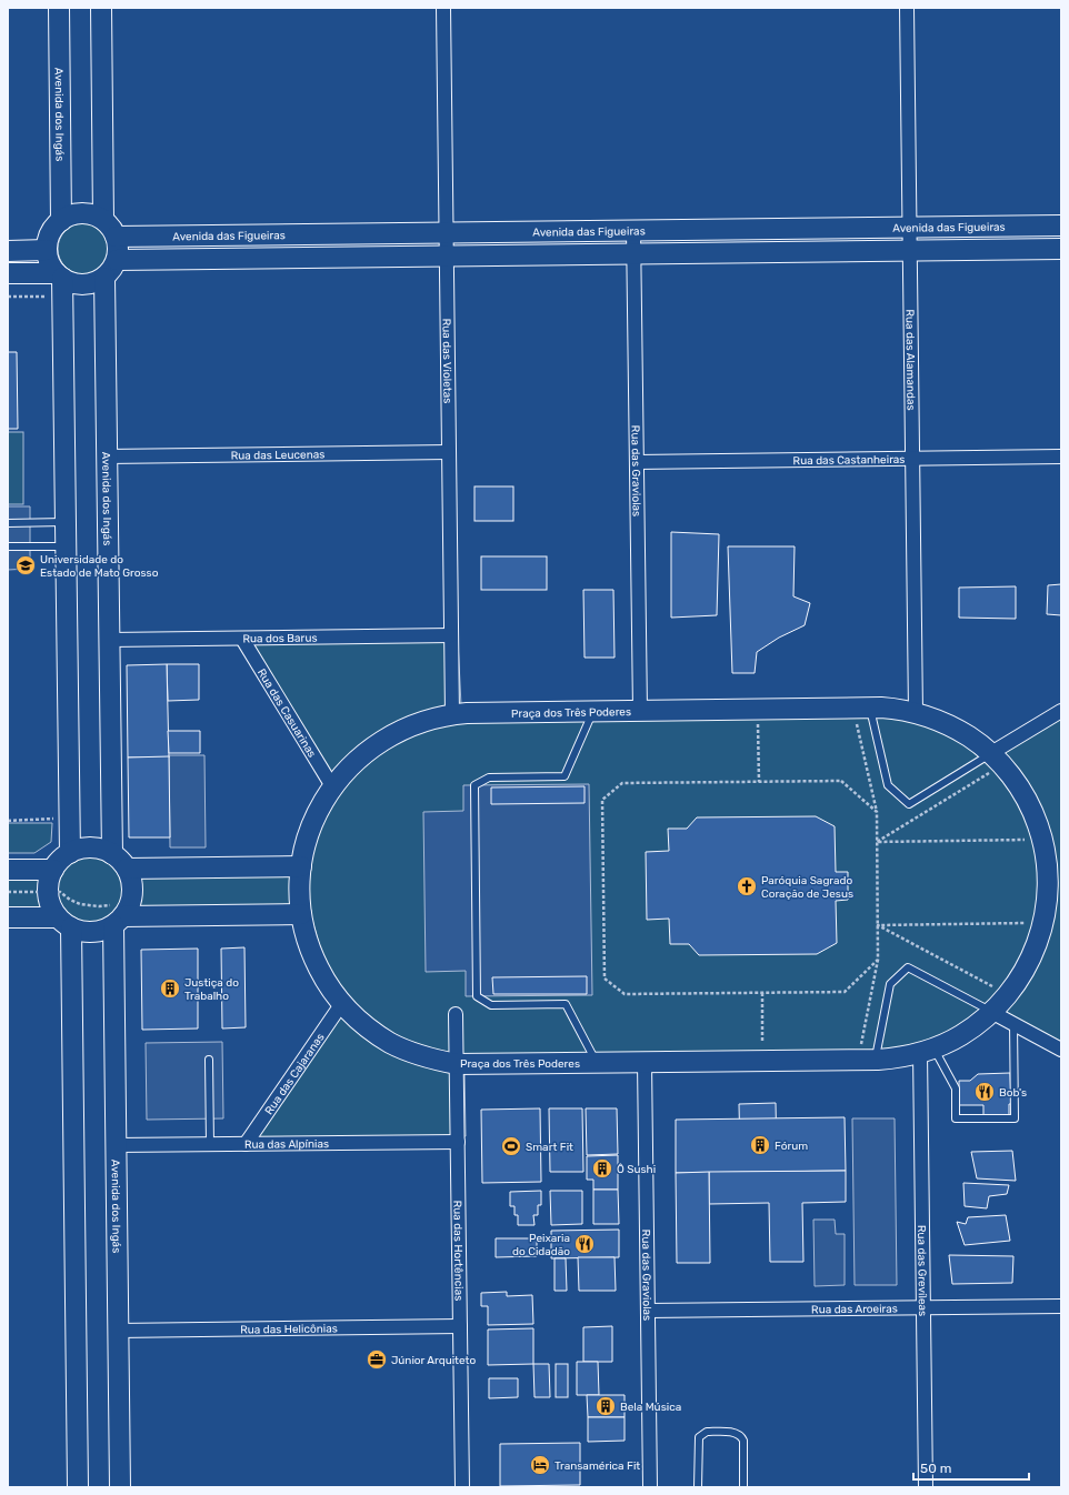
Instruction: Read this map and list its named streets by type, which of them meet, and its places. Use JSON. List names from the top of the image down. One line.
{"streets":{"street":["Avenida dos Ingás","Avenida das Figueiras","Rua das Alamandas","Rua das Violetas","Rua das Leucenas","Rua das Castanheiras","Rua das Graviolas","Rua dos Barus","Praça dos Três Poderes","Rua das Casuarinas","Rua das Cajaranas","Rua das Alpínias","Rua das Hortências","Rua das Grevíleas","Rua das Aroeiras","Rua das Helicônias"]},"crossings":[["Avenida dos Ingás","Avenida das Figueiras"],["Avenida dos Ingás","Rua das Leucenas"],["Avenida dos Ingás","Rua dos Barus"],["Avenida dos Ingás","Rua das Alpínias"],["Avenida dos Ingás","Rua das Helicônias"],["Avenida das Figueiras","Rua das Alamandas"],["Avenida das Figueiras","Rua das Violetas"],["Avenida das Figueiras","Rua das Graviolas"],["Rua das Alamandas","Rua das Castanheiras"],["Rua das Alamandas","Praça dos Três Poderes"],["Rua das Violetas","Rua das Leucenas"],["Rua das Violetas","Rua dos Barus"],["Rua das Violetas","Praça dos Três Poderes"],["Rua das Castanheiras","Rua das Graviolas"],["Rua das Graviolas","Praça dos Três Poderes"],["Rua das Graviolas","Rua das Aroeiras"],["Rua dos Barus","Rua das Casuarinas"],["Praça dos Três Poderes","Rua das Casuarinas"],["Praça dos Três Poderes","Rua das Cajaranas"],["Praça dos Três Poderes","Rua das Hortências"],["Praça dos Três Poderes","Rua das Grevíleas"],["Rua das Cajaranas","Rua das Alpínias"],["Rua das Alpínias","Rua das Hortências"],["Rua das Hortências","Rua das Helicônias"],["Rua das Grevíleas","Rua das Aroeiras"]],"places":{"school or university":["Universidade do Estado de Mato Grosso"],"church":["Paróquia Sagrado Coração de Jesus"],"building":["Justiça do Trabalho","Fórum","Ô Sushi","Bela Música"],"restaurant":["Bob's","Peixaria do Cidadão"],"sports":["Smart Fit"],"office":["Júnior Arquiteto"],"hotel":["Transamérica Fit"]},"scale_bar":"50 m"}
